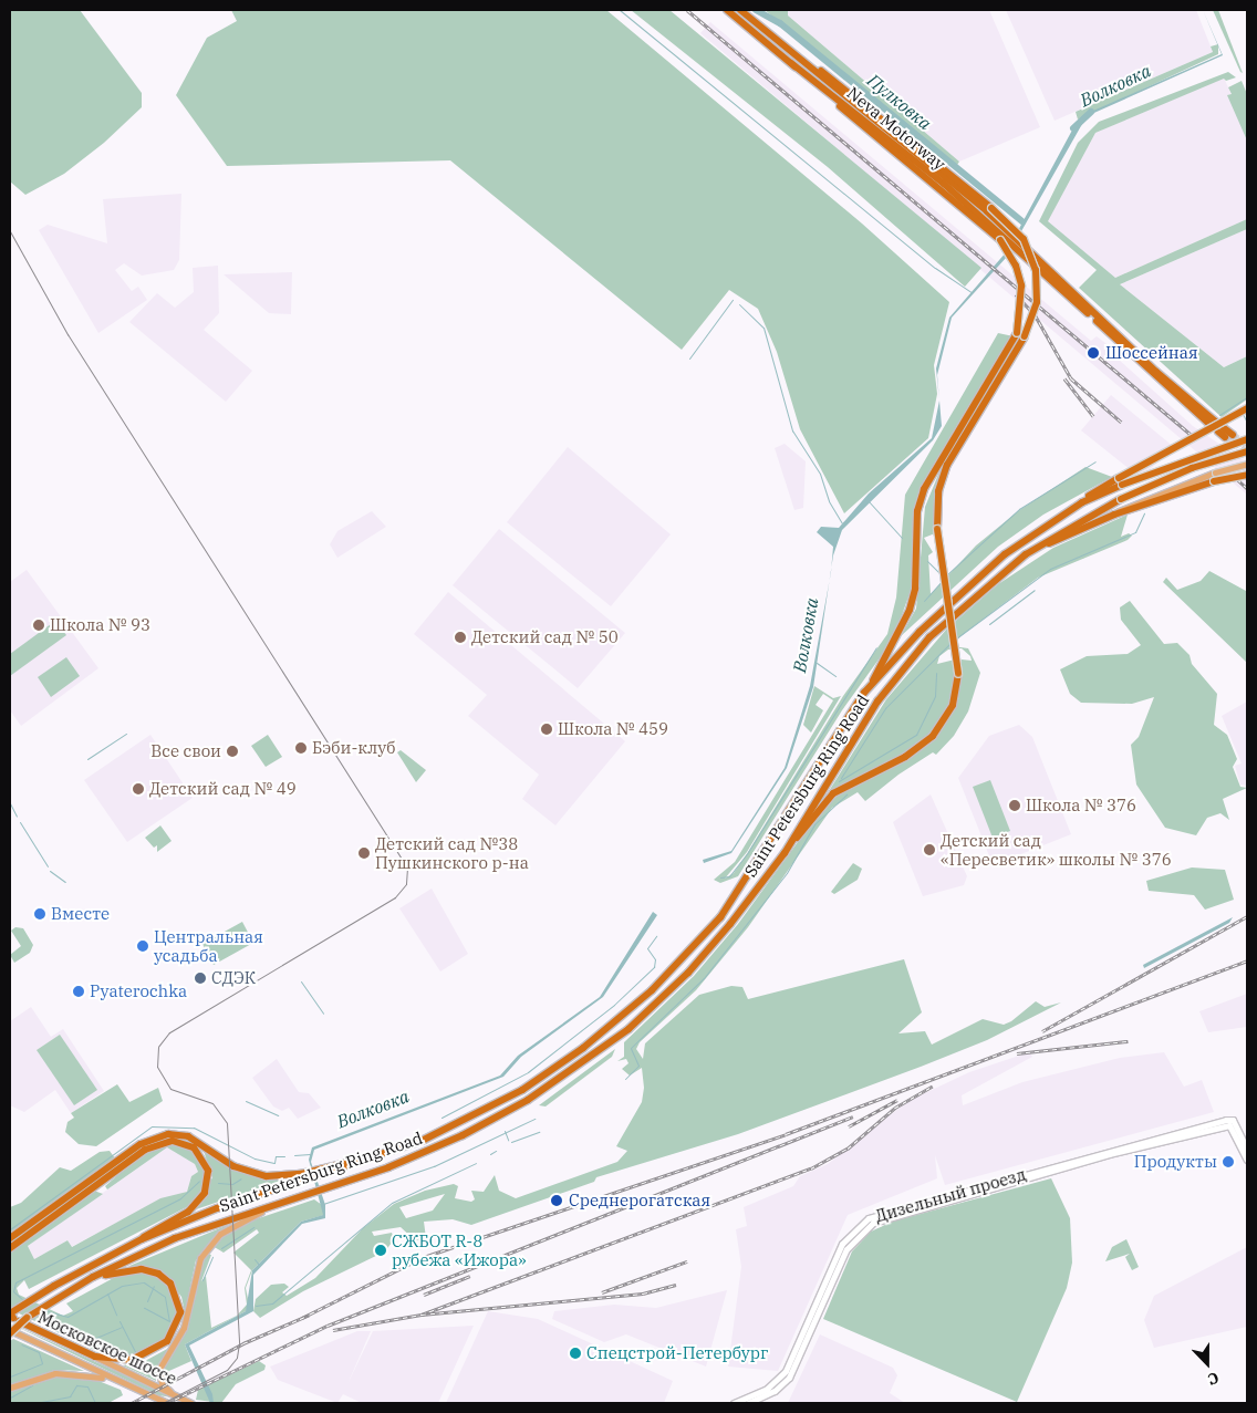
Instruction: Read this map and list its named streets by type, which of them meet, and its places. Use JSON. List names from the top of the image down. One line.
{"streets":{"highway":["Neva Motorway","Saint Petersburg Ring Road","Московское шоссе"],"street":["Дизельный проезд"]},"crossings":[["Saint Petersburg Ring Road","Московское шоссе"]],"water":["Волковка","Пулковка"],"places":["Шоссейная","Школа № 93","Детский сад № 50","Школа № 459","Бэби-клуб","Все свои","Детский сад № 49","Школа № 376","Детский сад «Пересветик» школы № 376","Детский сад №38 Пушкинского р-на","Вместе","Центральная усадьба","СДЭК","Pyaterochka","Продукты","Среднерогатская","СЖБОТ R-8 рубежа «Ижора»","Спецстрой-Петербург"],"north":"bottom"}
